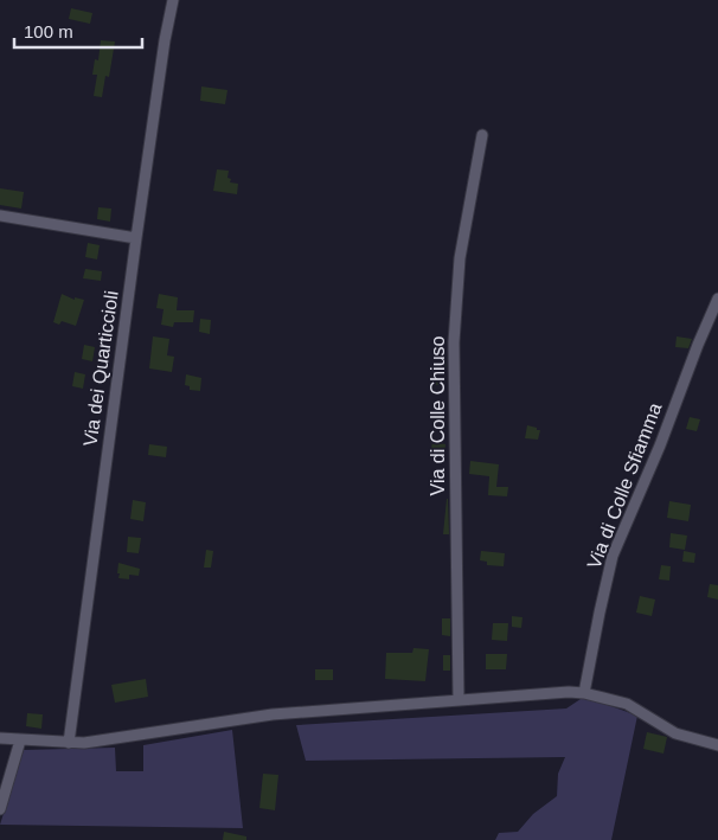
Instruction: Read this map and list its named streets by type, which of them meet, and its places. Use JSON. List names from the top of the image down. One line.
{"streets":{"street":["Via dei Quarticcioli","Via di Colle Chiuso","Via di Colle Sfiamma"]},"scale_bar":"100 m"}
